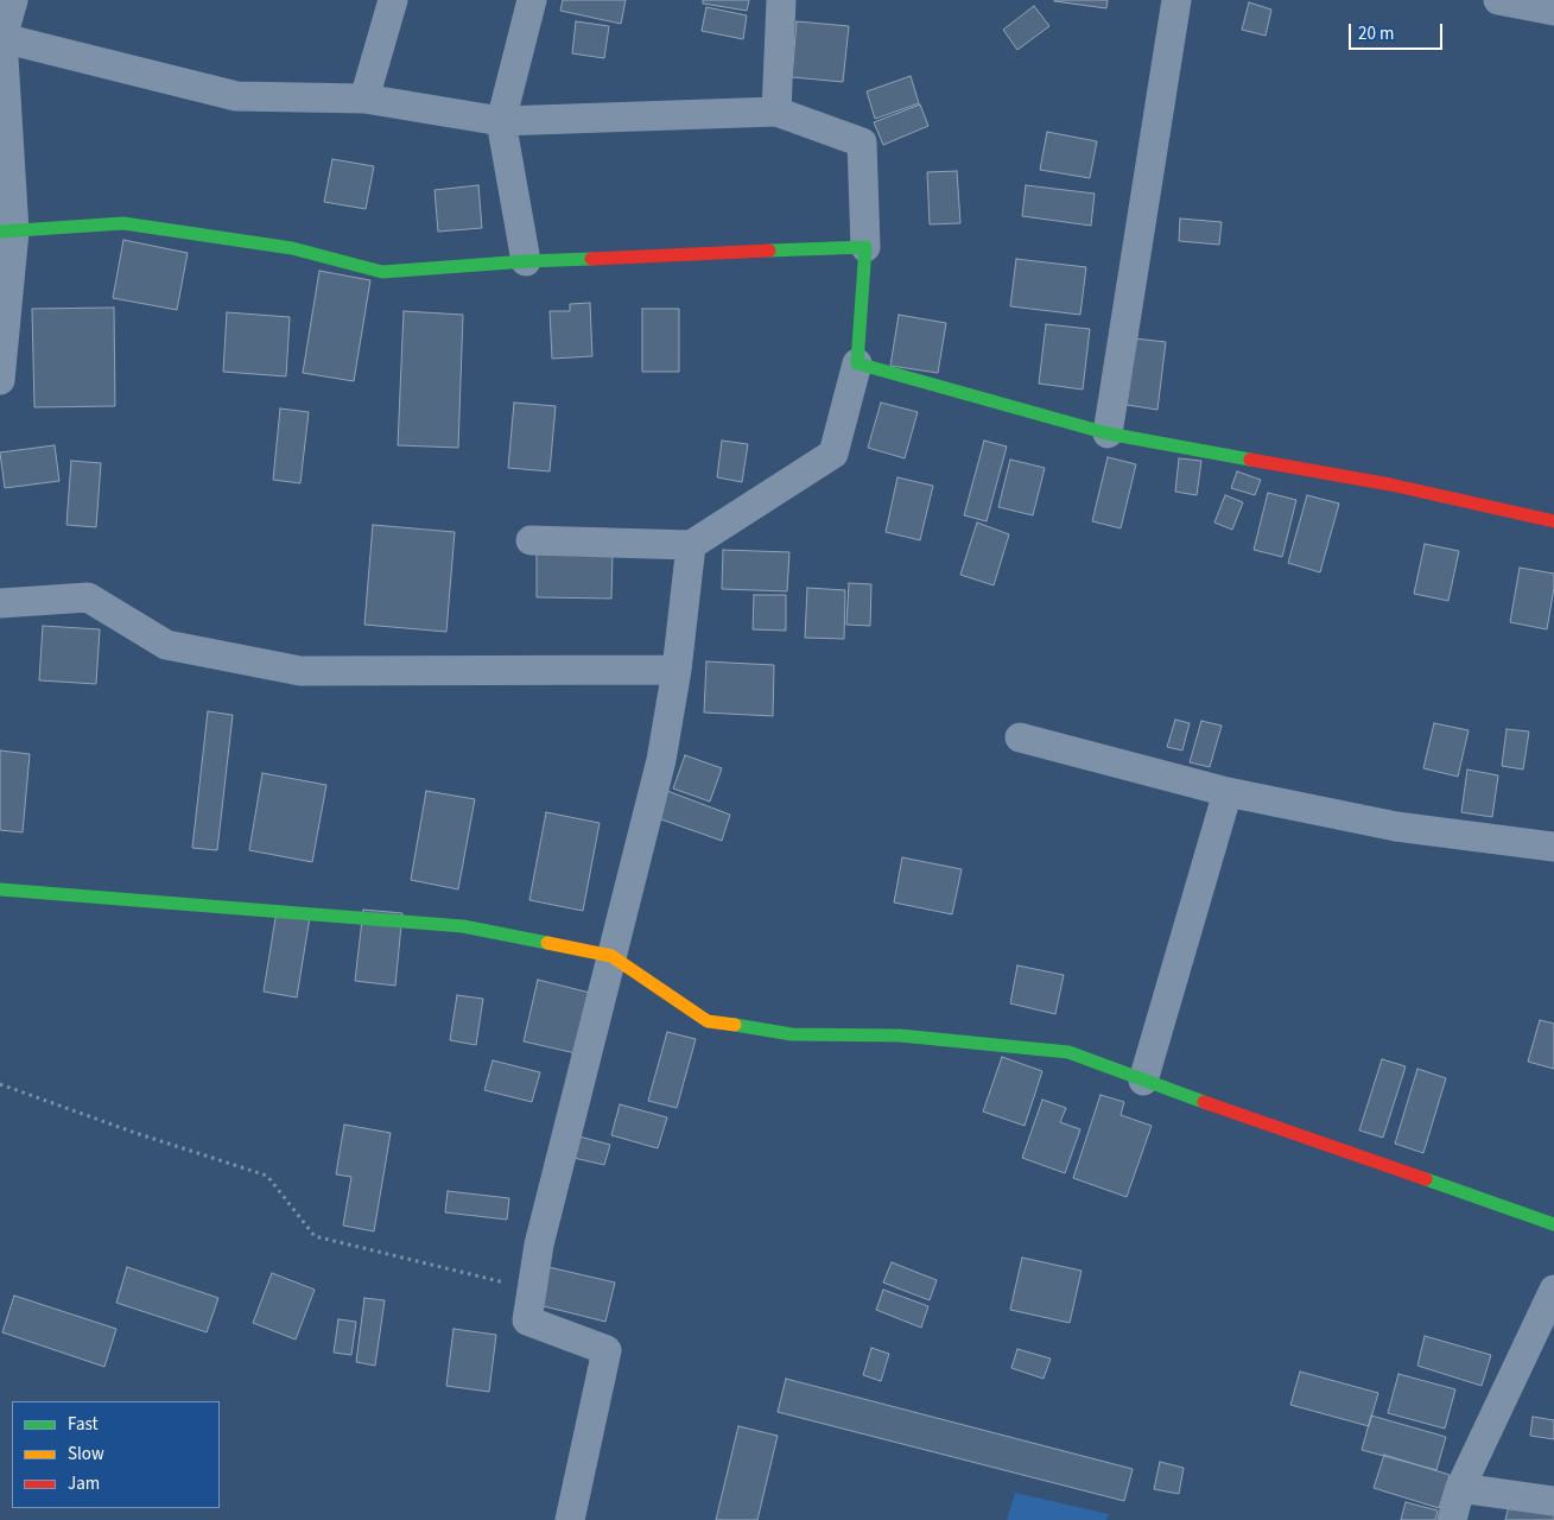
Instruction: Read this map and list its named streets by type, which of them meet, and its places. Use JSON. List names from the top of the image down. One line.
{"legend":["Fast","Slow","Jam"],"scale_bar":"20 m"}
